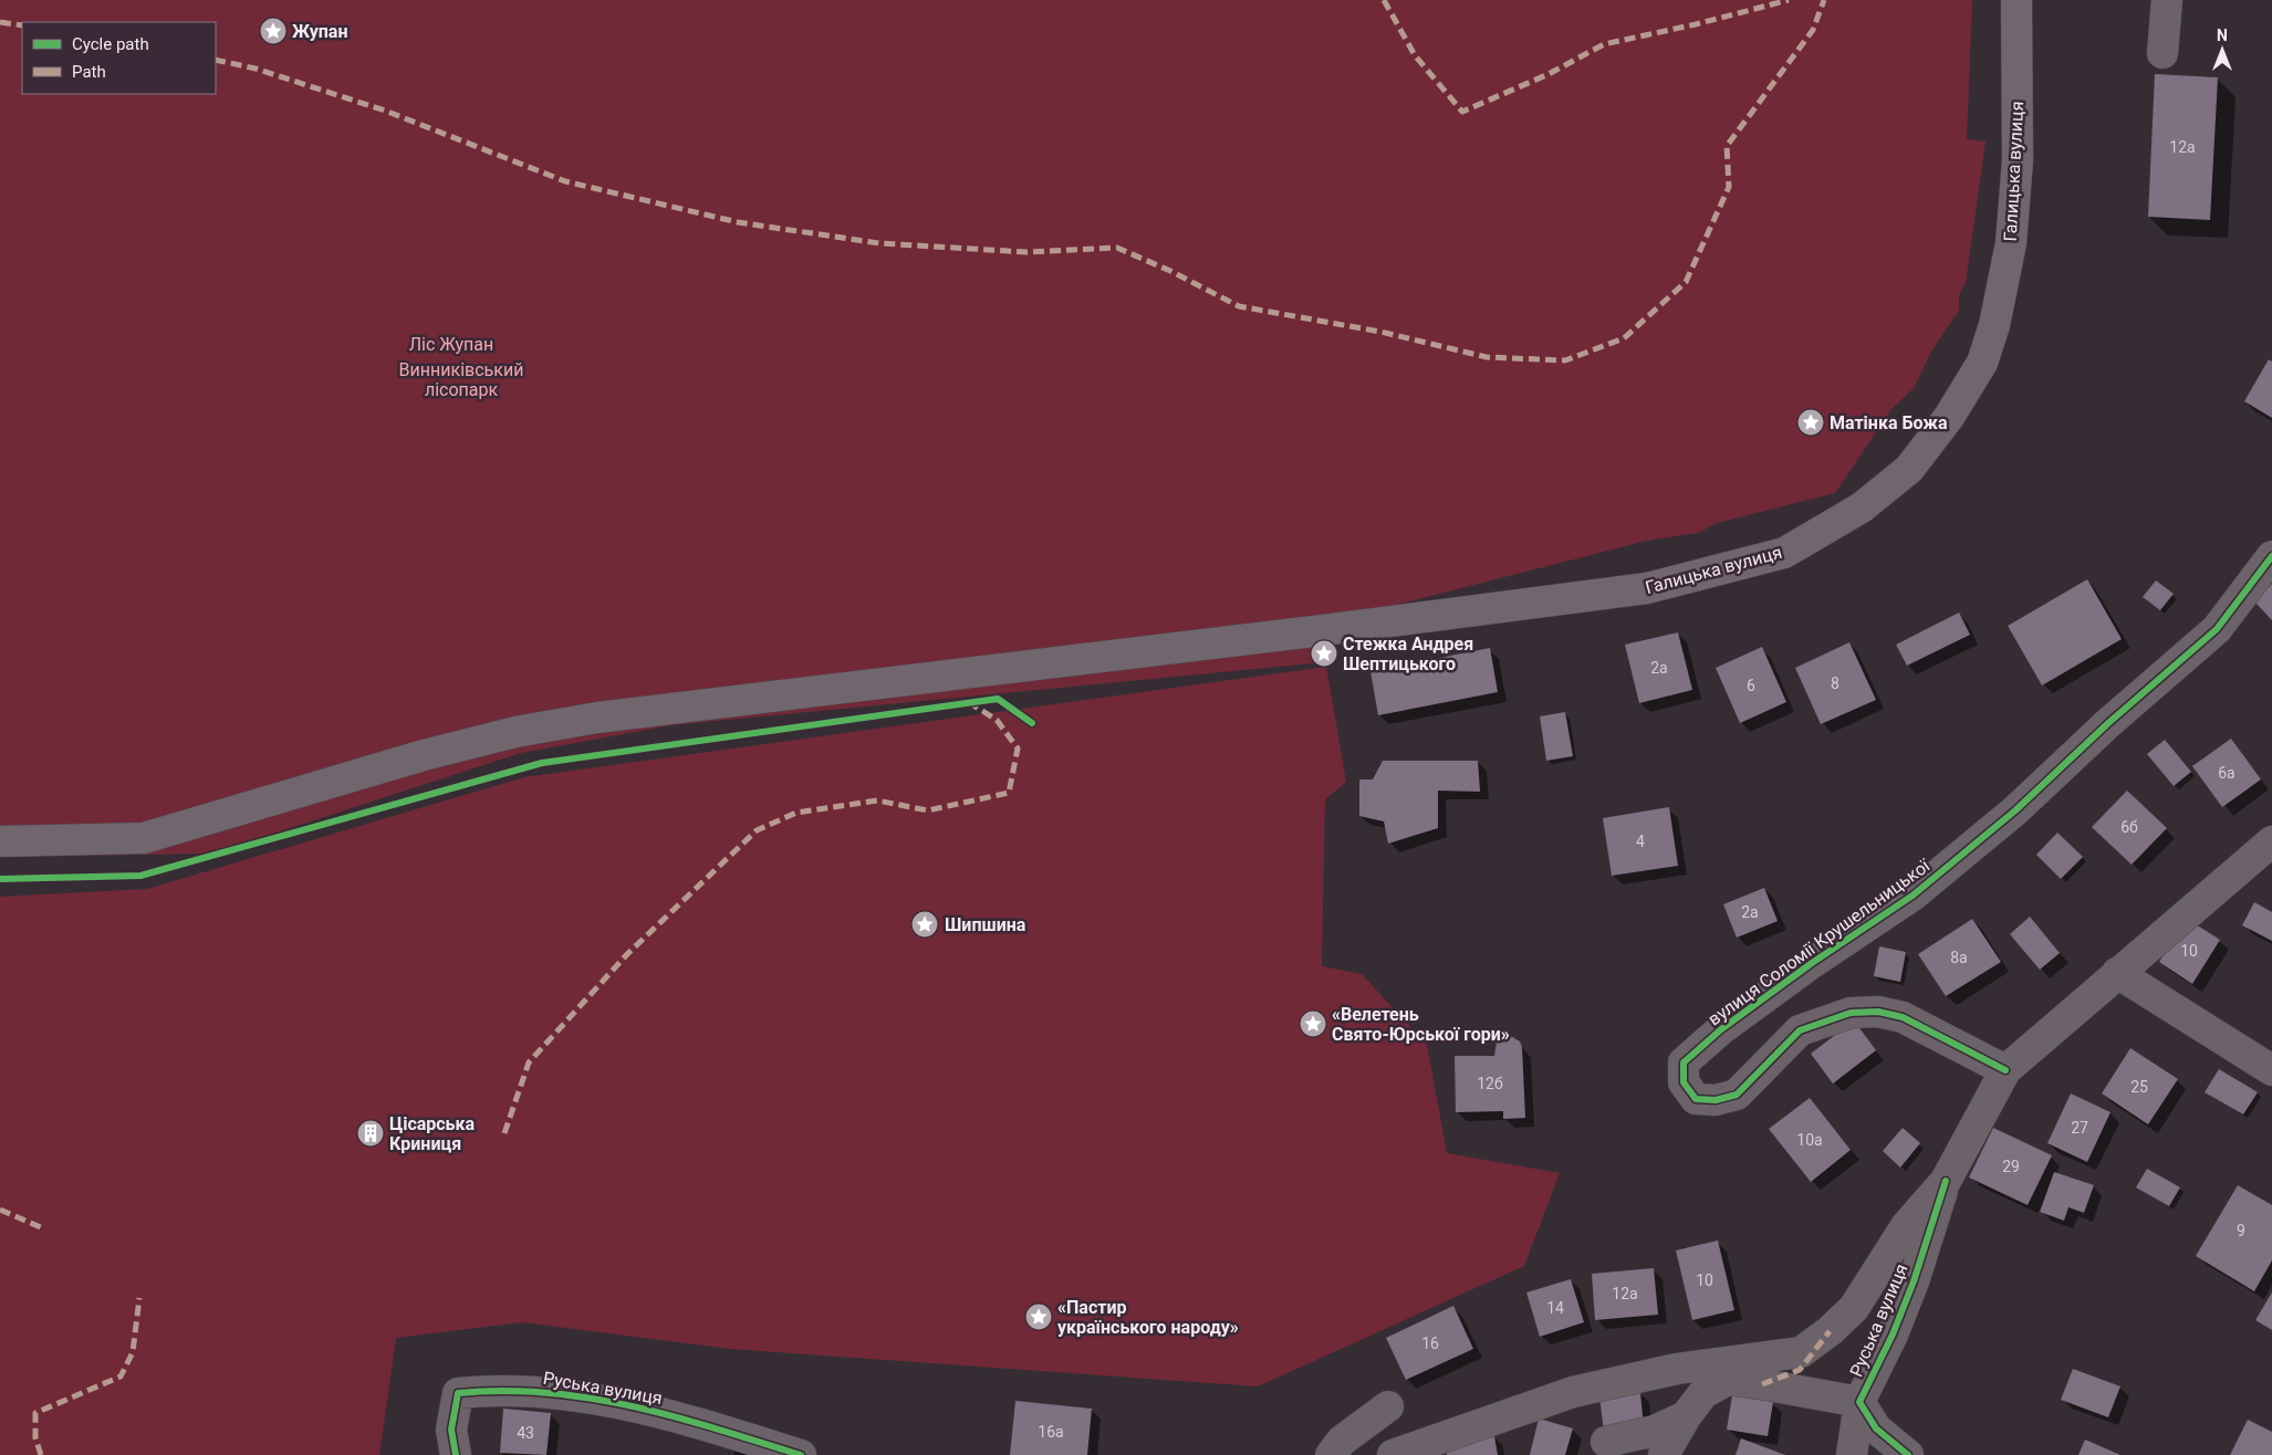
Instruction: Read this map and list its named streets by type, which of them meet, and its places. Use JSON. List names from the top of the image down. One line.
{"streets":{"main road":["Галицька вулиця"],"street":["вулиця Соломії Крушельницької","Руська вулиця"]},"parks":["Ліс Жупан","Винниківський лісопарк"],"places":{"place":["Жупан","Матінка Божа","Стежка Андрея Шептицького","Шипшина","«Велетень Свято-Юрської гори»","«Пастир українського народу»"],"building":["Цісарська Криниця"]},"house_numbers":["12а","2а","8","6","6а","6б","4","2а","10","8а","12б","25","27","10а","29","9","10","12а","14","16","16а","43"],"legend":["Cycle path","Path"],"north":"top"}
